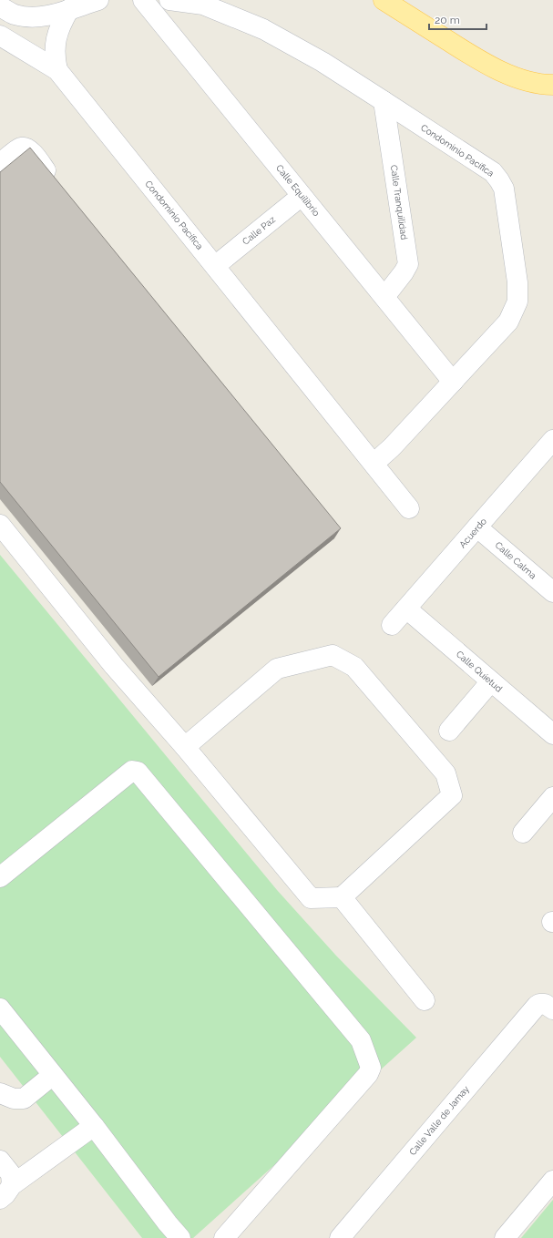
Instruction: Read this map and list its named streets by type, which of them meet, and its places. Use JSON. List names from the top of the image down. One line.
{"streets":{"street":["Condominio Pacífica","Calle Equilibrio","Calle Tranquilidad","Calle Paz","Acuerdo","Calle Calma","Calle Quietud","Calle Valle de Jamay"]},"crossings":[["Condominio Pacífica","Calle Equilibrio"],["Condominio Pacífica","Calle Tranquilidad"],["Condominio Pacífica","Calle Paz"],["Calle Equilibrio","Calle Tranquilidad"],["Calle Equilibrio","Calle Paz"],["Acuerdo","Calle Calma"],["Acuerdo","Calle Quietud"]],"scale_bar":"20 m"}
